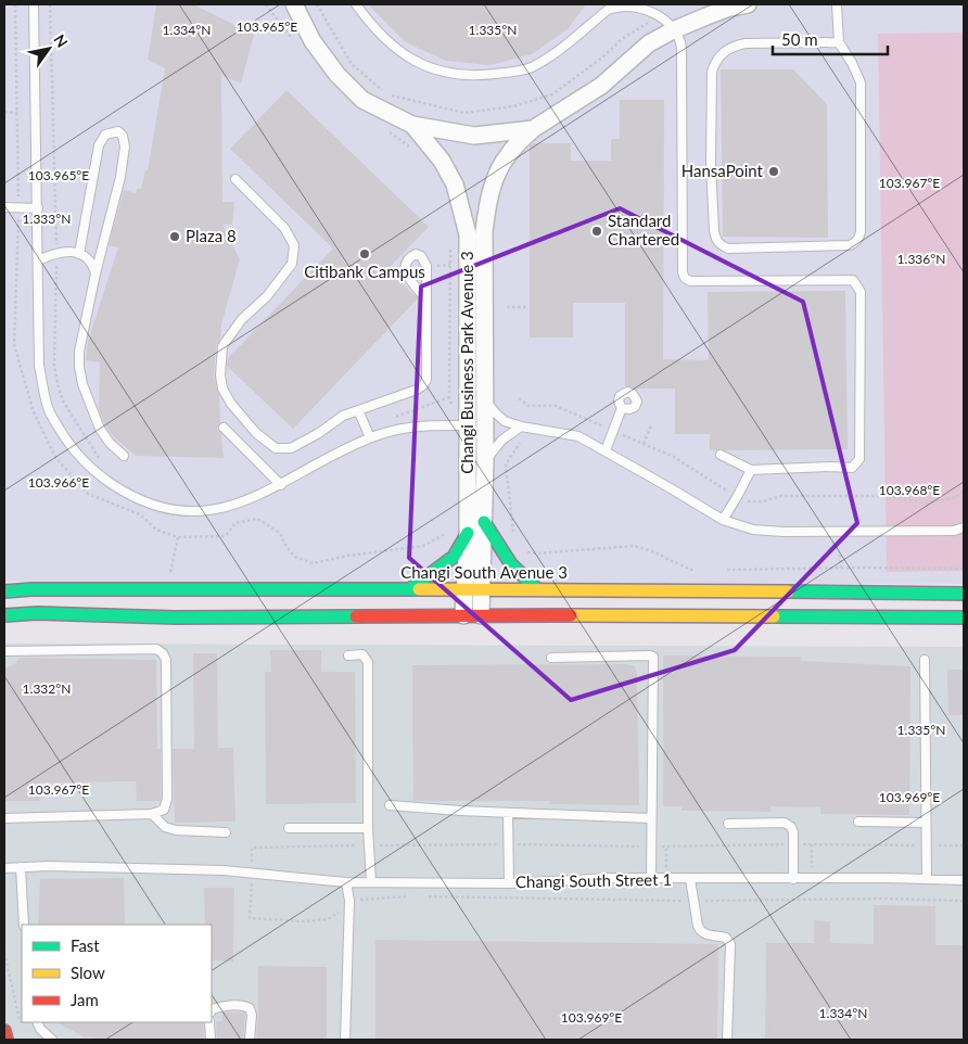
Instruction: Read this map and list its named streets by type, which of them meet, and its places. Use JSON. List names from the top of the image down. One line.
{"streets":{"street":["Changi Business Park Avenue 3","Changi South Avenue 3"],"lane":["Changi South Street 1"]},"crossings":[["Changi Business Park Avenue 3","Changi South Avenue 3"]],"places":["HansaPoint","Standard Chartered","Plaza 8","Citibank Campus"],"legend":["Fast","Slow","Jam"],"scale_bar":"50 m","north":"top right","coordinates":["103.965°E","1.334°N","1.335°N","103.967°E","1.333°N","1.336°N","103.966°E","103.968°E","1.332°N","103.969°E"]}
